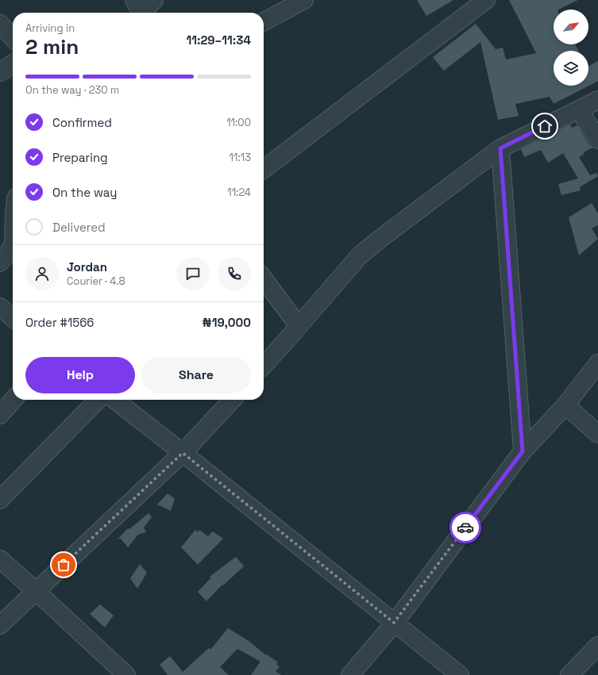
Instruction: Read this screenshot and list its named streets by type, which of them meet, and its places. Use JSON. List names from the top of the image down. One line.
{"north":"top right","page":{"heading":["2 min","Arriving in","11:29–11:34"],"panel":["Jordan","Courier · 4.8","Order #1566","₦19,000"],"bar":"On the way · 230 m","list":[["Confirmed","11:00"],["Preparing","11:13"],["On the way","11:24"],"Delivered"],"buttons":["Help","Share"]}}
